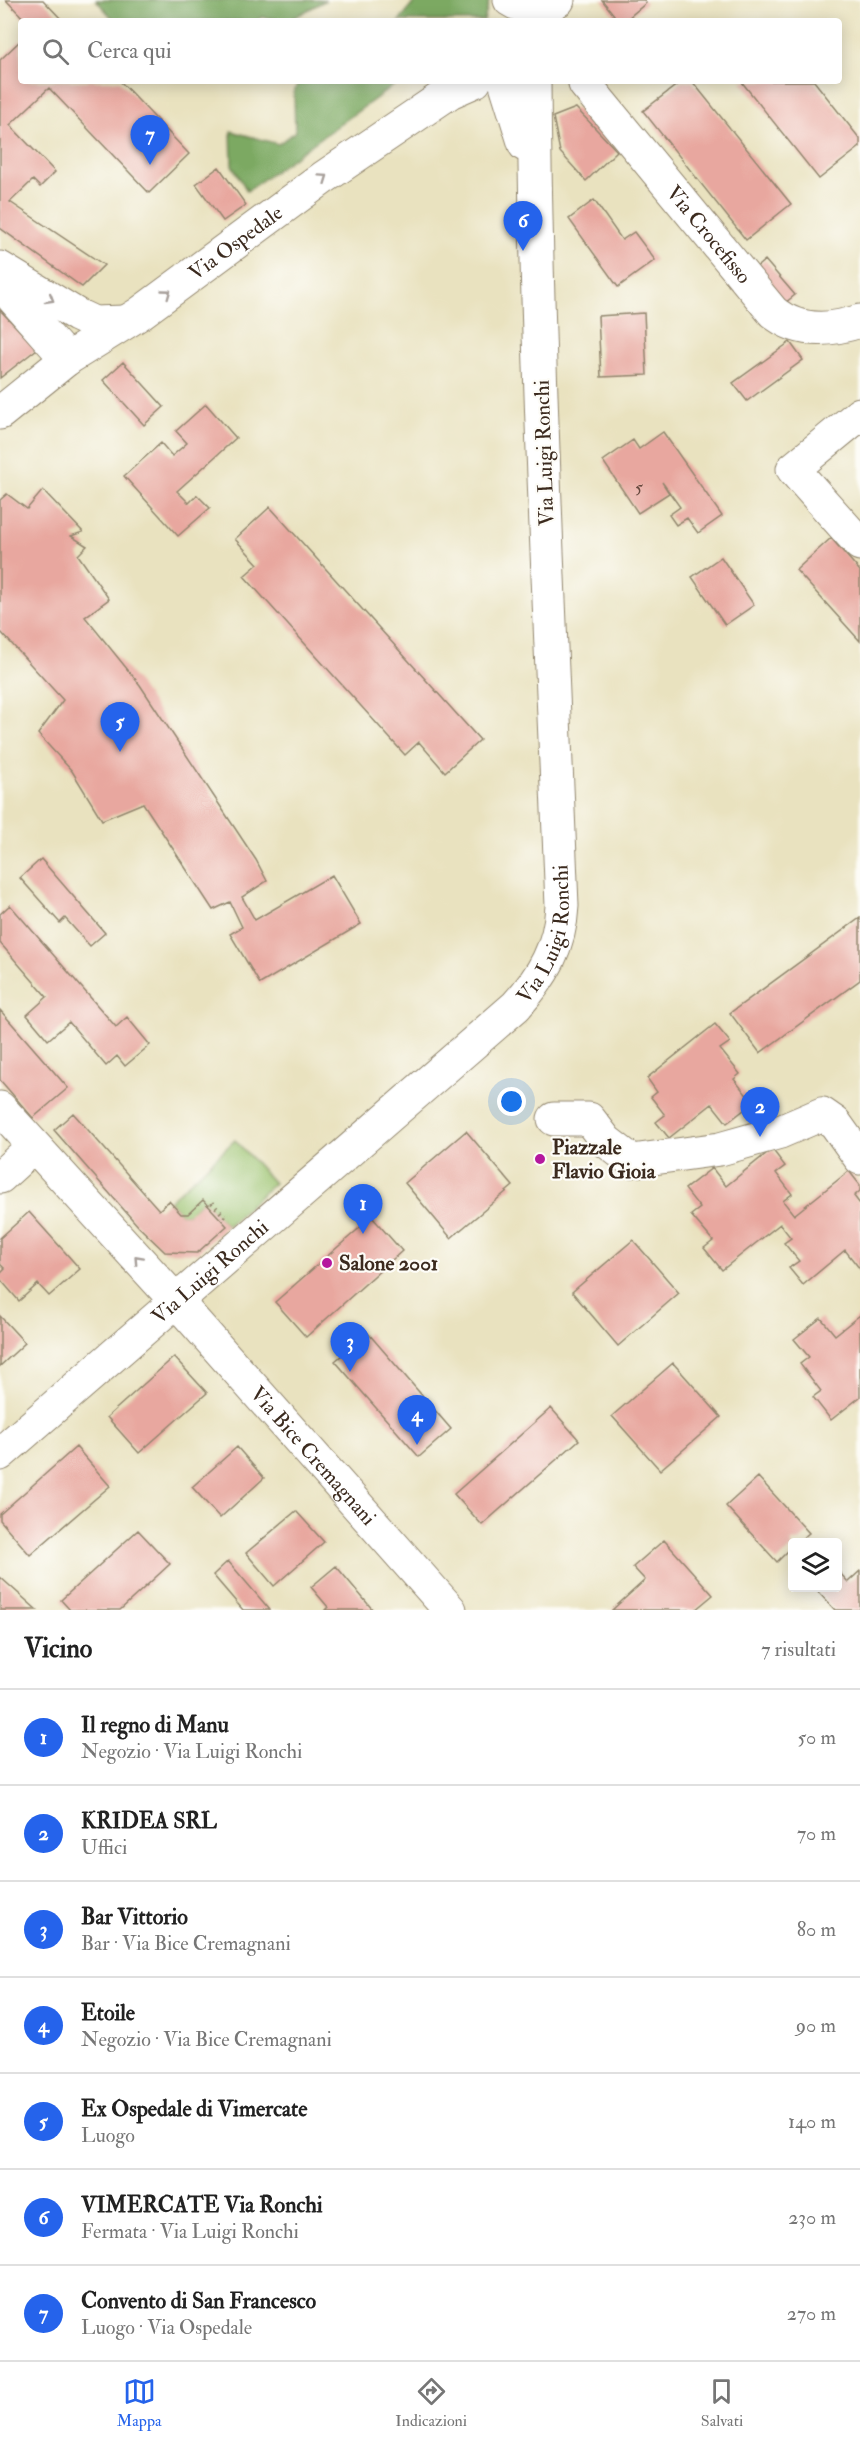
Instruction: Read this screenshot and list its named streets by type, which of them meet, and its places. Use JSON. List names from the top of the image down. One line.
{"streets":{"street":["Via Crocefisso","Via Ospedale","Via Luigi Ronchi","Via Bice Cremagnani"]},"crossings":[["Via Luigi Ronchi","Via Bice Cremagnani"]],"one_way":["Via Ospedale"],"places":["Piazzale Flavio Gioia","Salone 2001"],"house_numbers":["5"],"page":{"search":"Cerca qui","pins":["7","6","5","2","1","3","4"],"heading":["Vicino","7 risultati"],"list":[{"mark":"1","name":"Il regno di Manu","note":"Negozio · Via Luigi Ronchi","value":"50 m"},{"mark":"2","name":"KRIDEA SRL","note":"Uffici","value":"70 m"},{"mark":"3","name":"Bar Vittorio","note":"Bar · Via Bice Cremagnani","value":"80 m"},{"mark":"4","name":"Etoile","note":"Negozio · Via Bice Cremagnani","value":"90 m"},{"mark":"5","name":"Ex Ospedale di Vimercate","note":"Luogo","value":"140 m"},{"mark":"6","name":"VIMERCATE Via Ronchi","note":"Fermata · Via Luigi Ronchi","value":"230 m"},{"mark":"7","name":"Convento di San Francesco","note":"Luogo · Via Ospedale","value":"270 m"}],"nav":["Mappa","Indicazioni","Salvati"]}}
